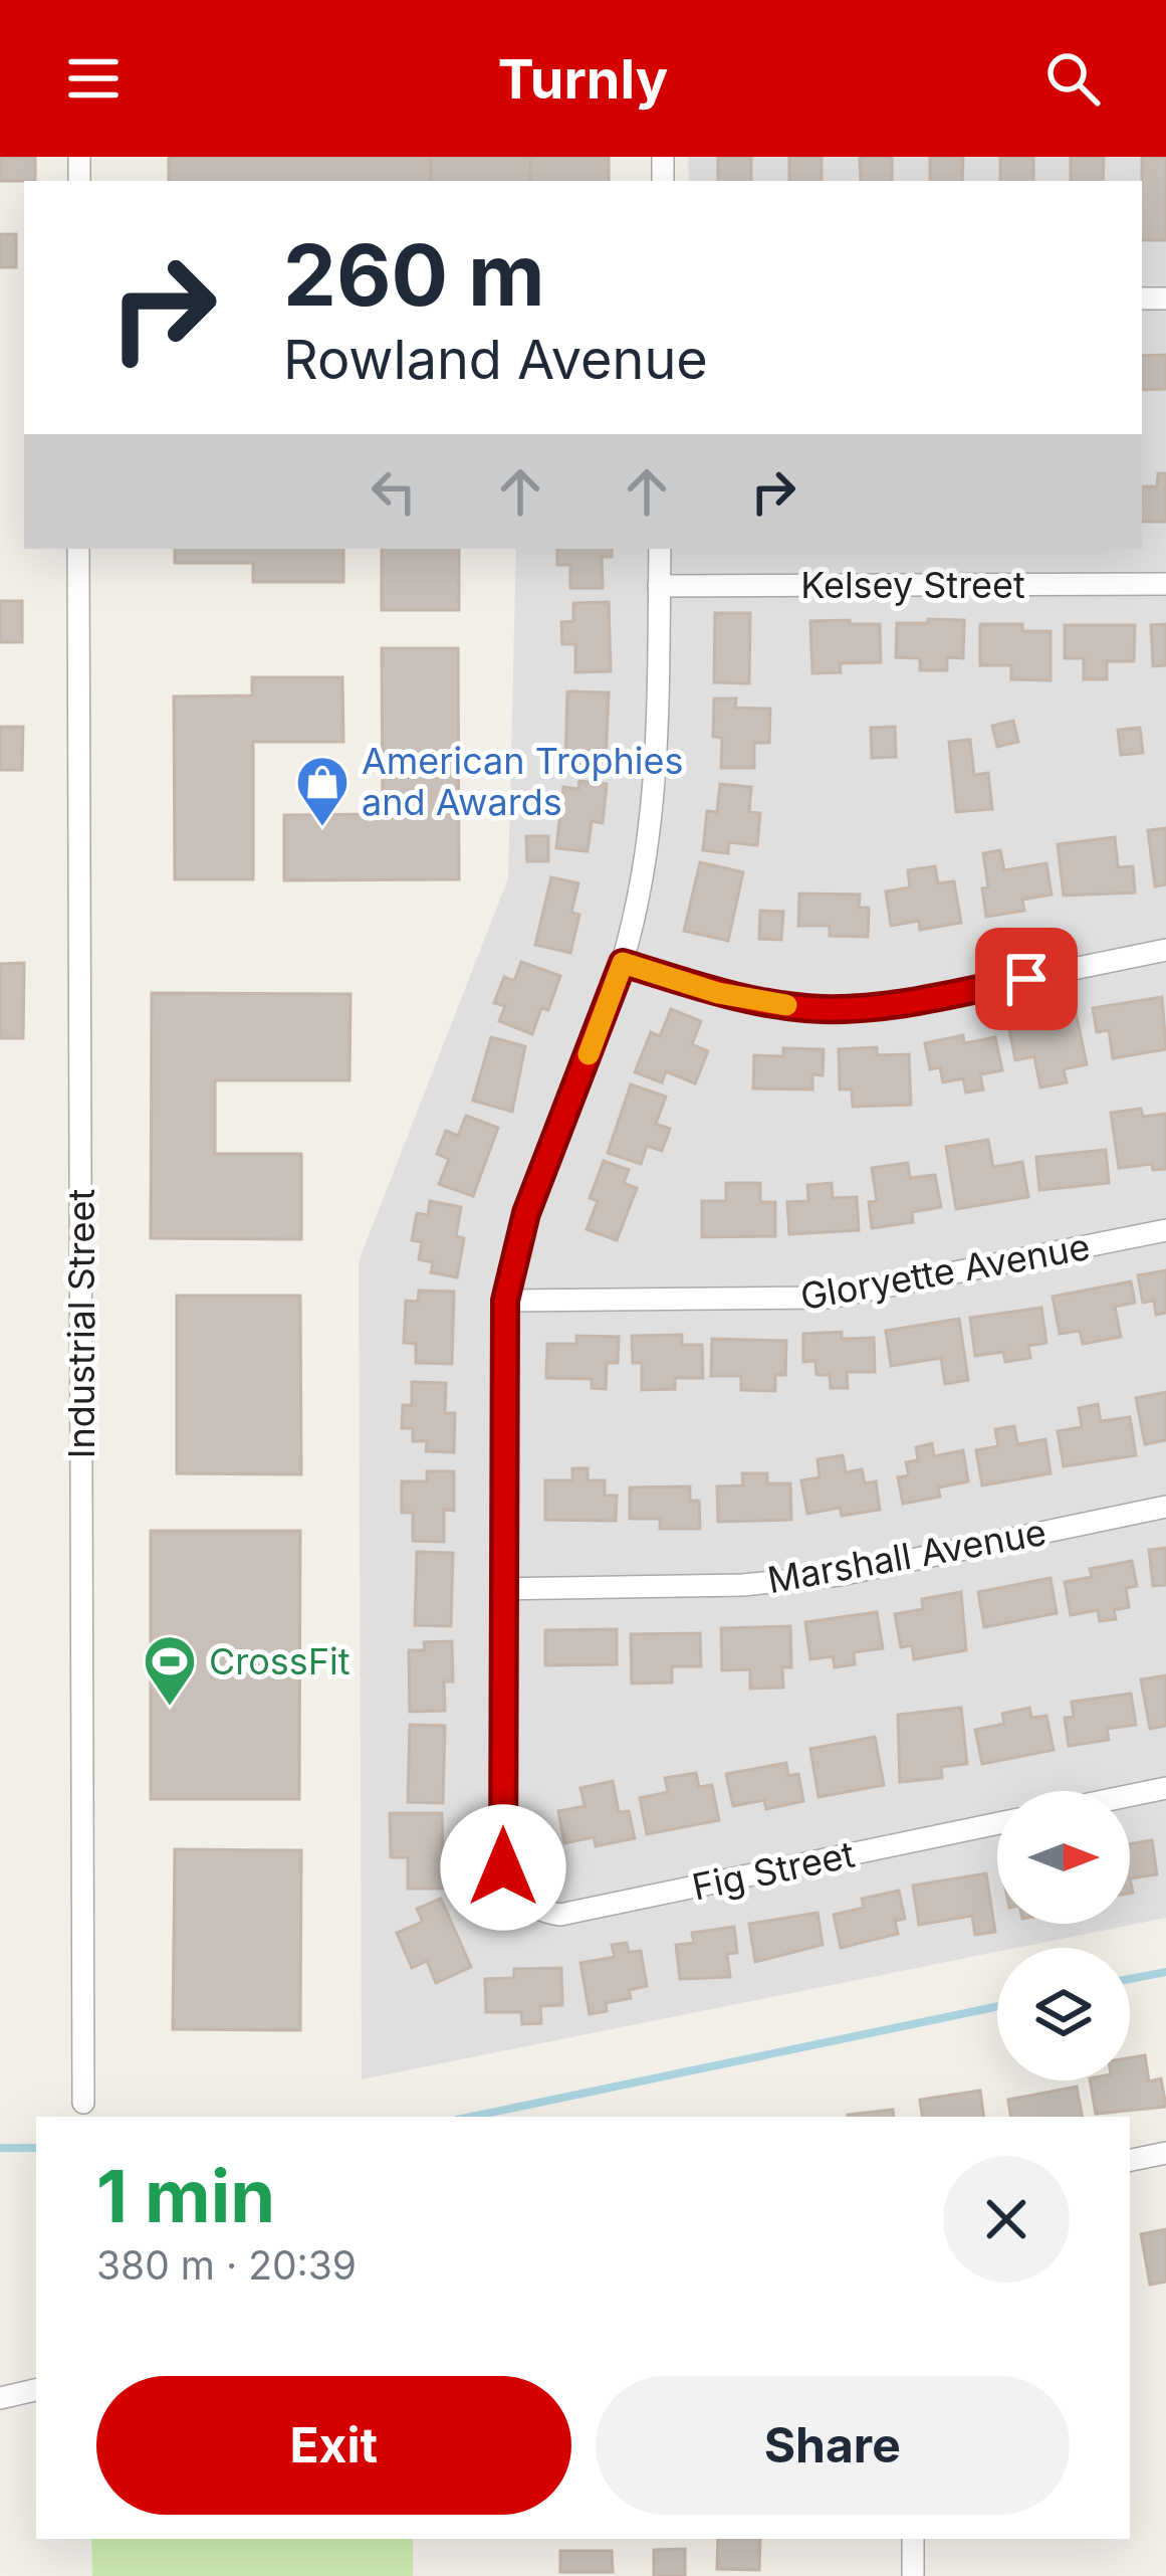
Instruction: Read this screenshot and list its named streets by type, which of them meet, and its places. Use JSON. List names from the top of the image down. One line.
{"streets":{"street":["Kelsey Street","Gloryette Avenue","Industrial Street","Marshall Avenue","Fig Street"]},"crossings":[["Marshall Avenue","Fig Street"]],"places":{"shop":["American Trophies and Awards"],"sports":["CrossFit"]},"north":"right","page":{"header":"Turnly","turn":["260 m","Rowland Avenue"],"heading":["1 min","380 m · 20:39"],"buttons":["Exit","Share"]}}
